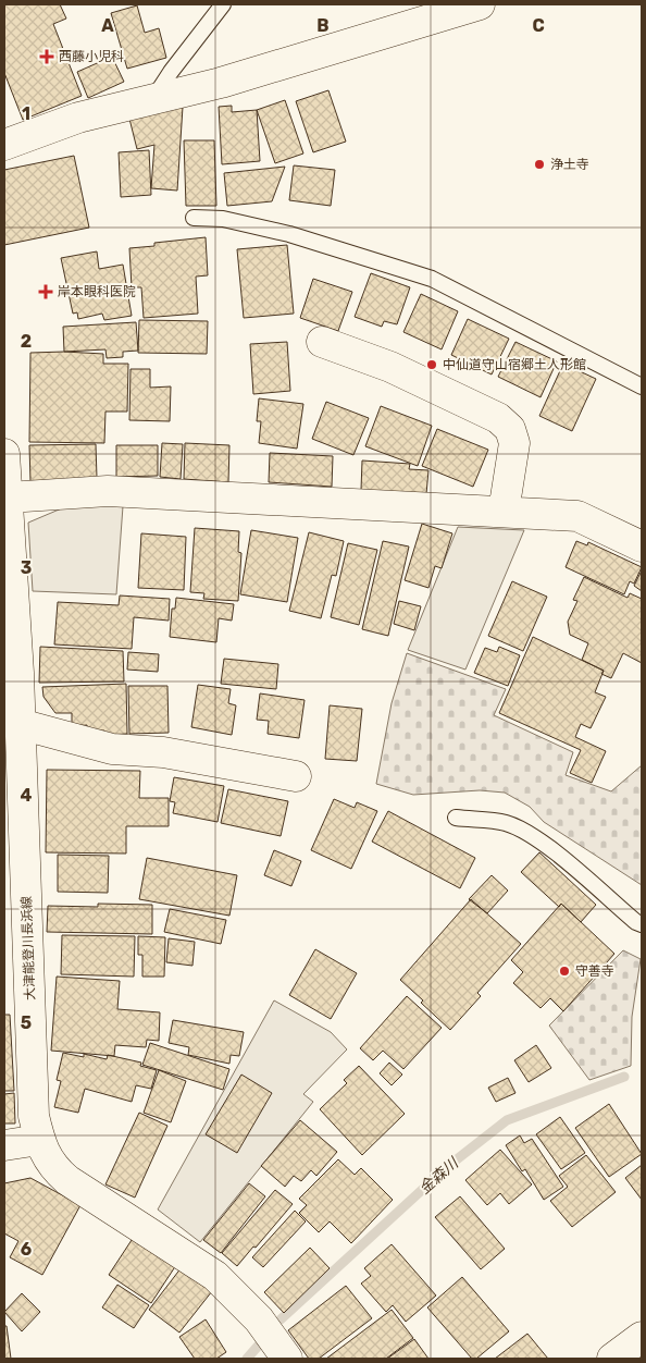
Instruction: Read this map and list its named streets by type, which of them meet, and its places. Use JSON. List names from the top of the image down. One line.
{"streets":{"street":["大津能登川長浜線"]},"water":["金森川"],"places":{"health":["西藤小児科","岸本眼科医院"],"other":["浄土寺","中仙道守山宿郷土人形館","守善寺"]},"grid":{"columns":["A","B","C"],"rows":["1","2","3","4","5","6"]}}
